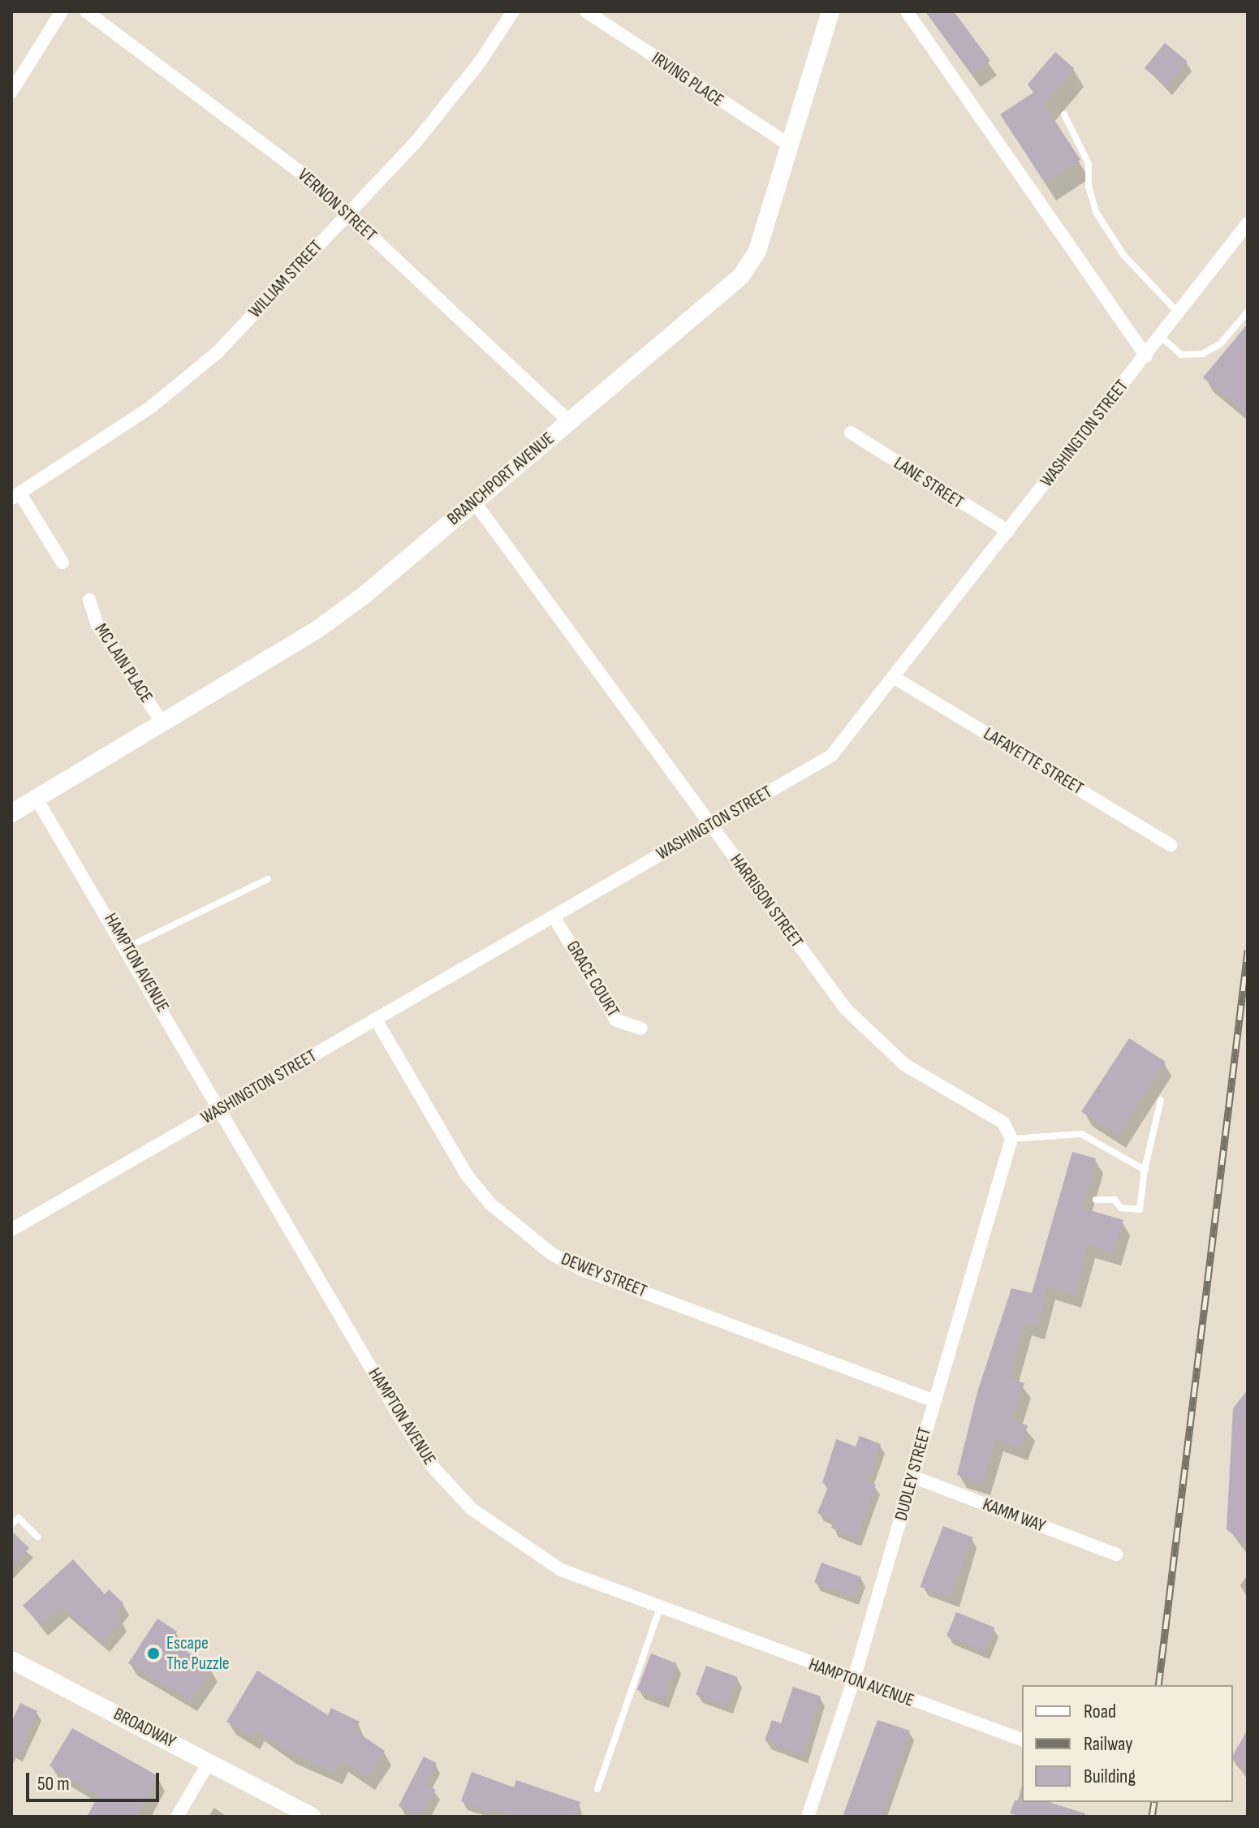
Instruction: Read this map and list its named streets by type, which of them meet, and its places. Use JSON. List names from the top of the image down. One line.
{"streets":{"street":["IRVING PLACE","VERNON STREET","WILLIAM STREET","WASHINGTON STREET","BRANCHPORT AVENUE","LANE STREET","MC LAIN PLACE","LAFAYETTE STREET","HARRISON STREET","HAMPTON AVENUE","GRACE COURT","DEWEY STREET","DUDLEY STREET","KAMM WAY","BROADWAY"]},"crossings":[["IRVING PLACE","BRANCHPORT AVENUE"],["VERNON STREET","WILLIAM STREET"],["VERNON STREET","BRANCHPORT AVENUE"],["WASHINGTON STREET","LANE STREET"],["WASHINGTON STREET","LAFAYETTE STREET"],["WASHINGTON STREET","HARRISON STREET"],["WASHINGTON STREET","HAMPTON AVENUE"],["WASHINGTON STREET","GRACE COURT"],["WASHINGTON STREET","DEWEY STREET"],["BRANCHPORT AVENUE","MC LAIN PLACE"],["BRANCHPORT AVENUE","HARRISON STREET"],["BRANCHPORT AVENUE","HAMPTON AVENUE"],["HARRISON STREET","DUDLEY STREET"],["HAMPTON AVENUE","DUDLEY STREET"],["DEWEY STREET","DUDLEY STREET"],["DUDLEY STREET","KAMM WAY"]],"places":["Escape The Puzzle"],"legend":["Road","Railway","Building"],"scale_bar":"50 m"}
